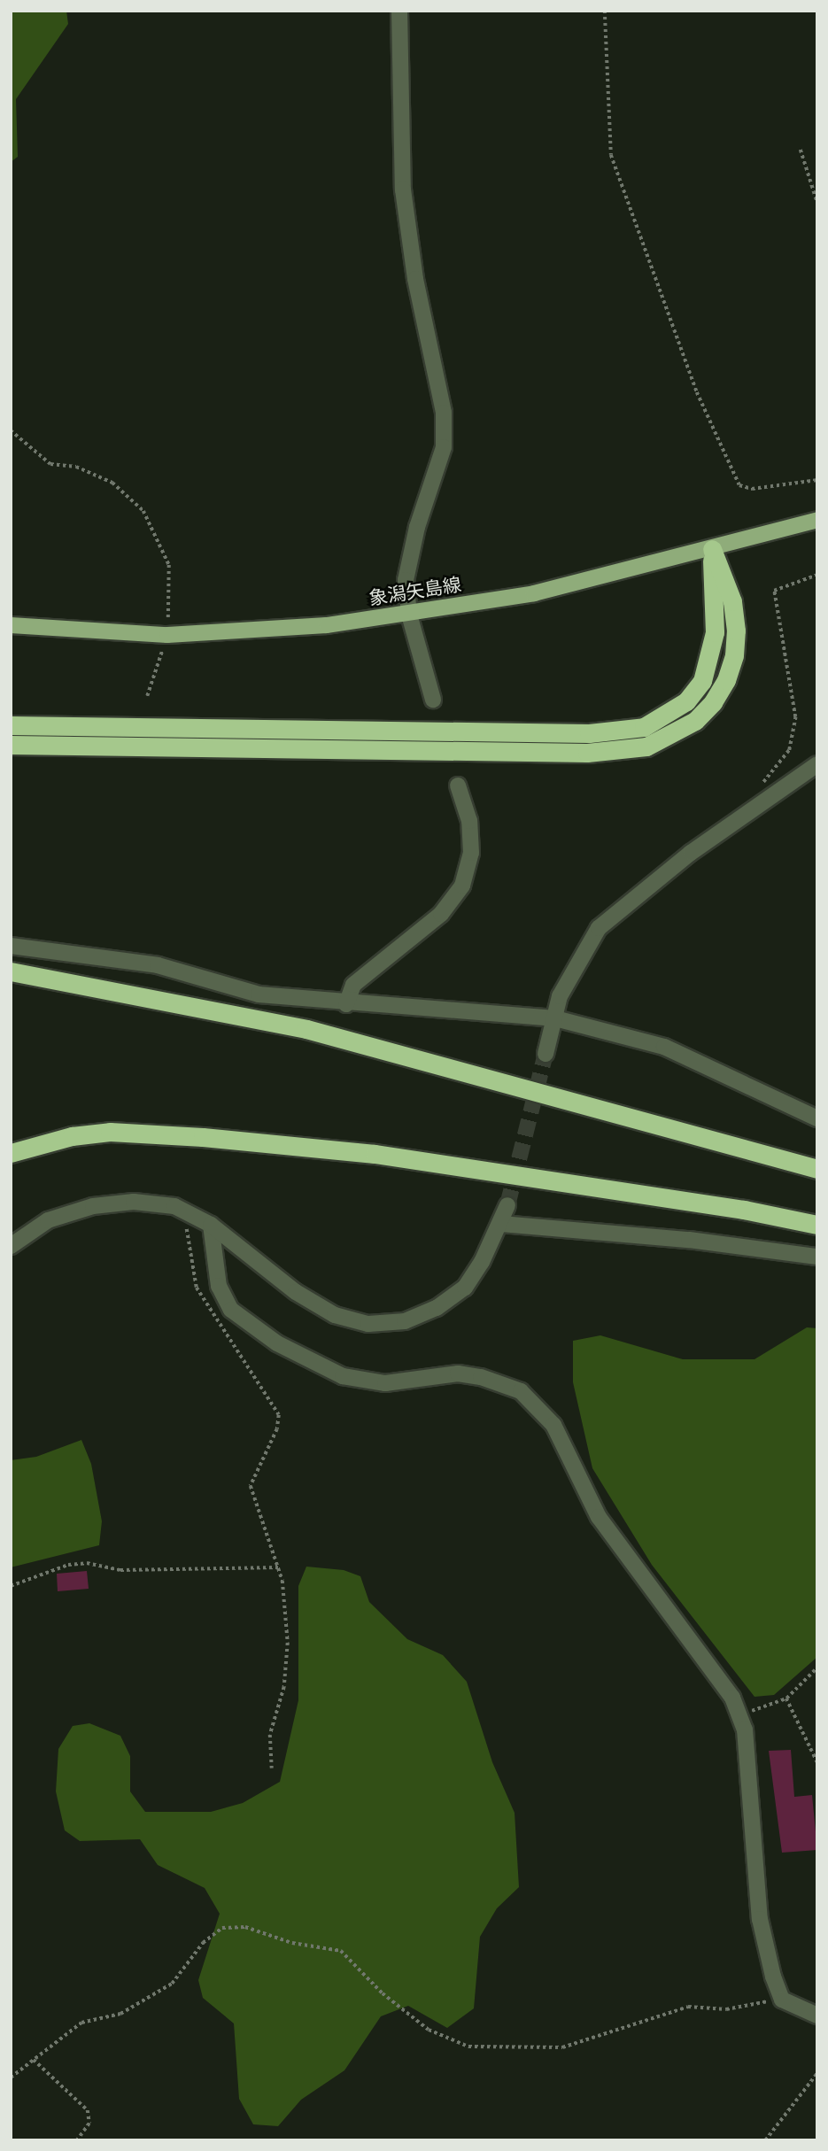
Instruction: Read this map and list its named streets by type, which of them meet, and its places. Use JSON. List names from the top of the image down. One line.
{"streets":{"main road":["象潟矢島線"]}}
